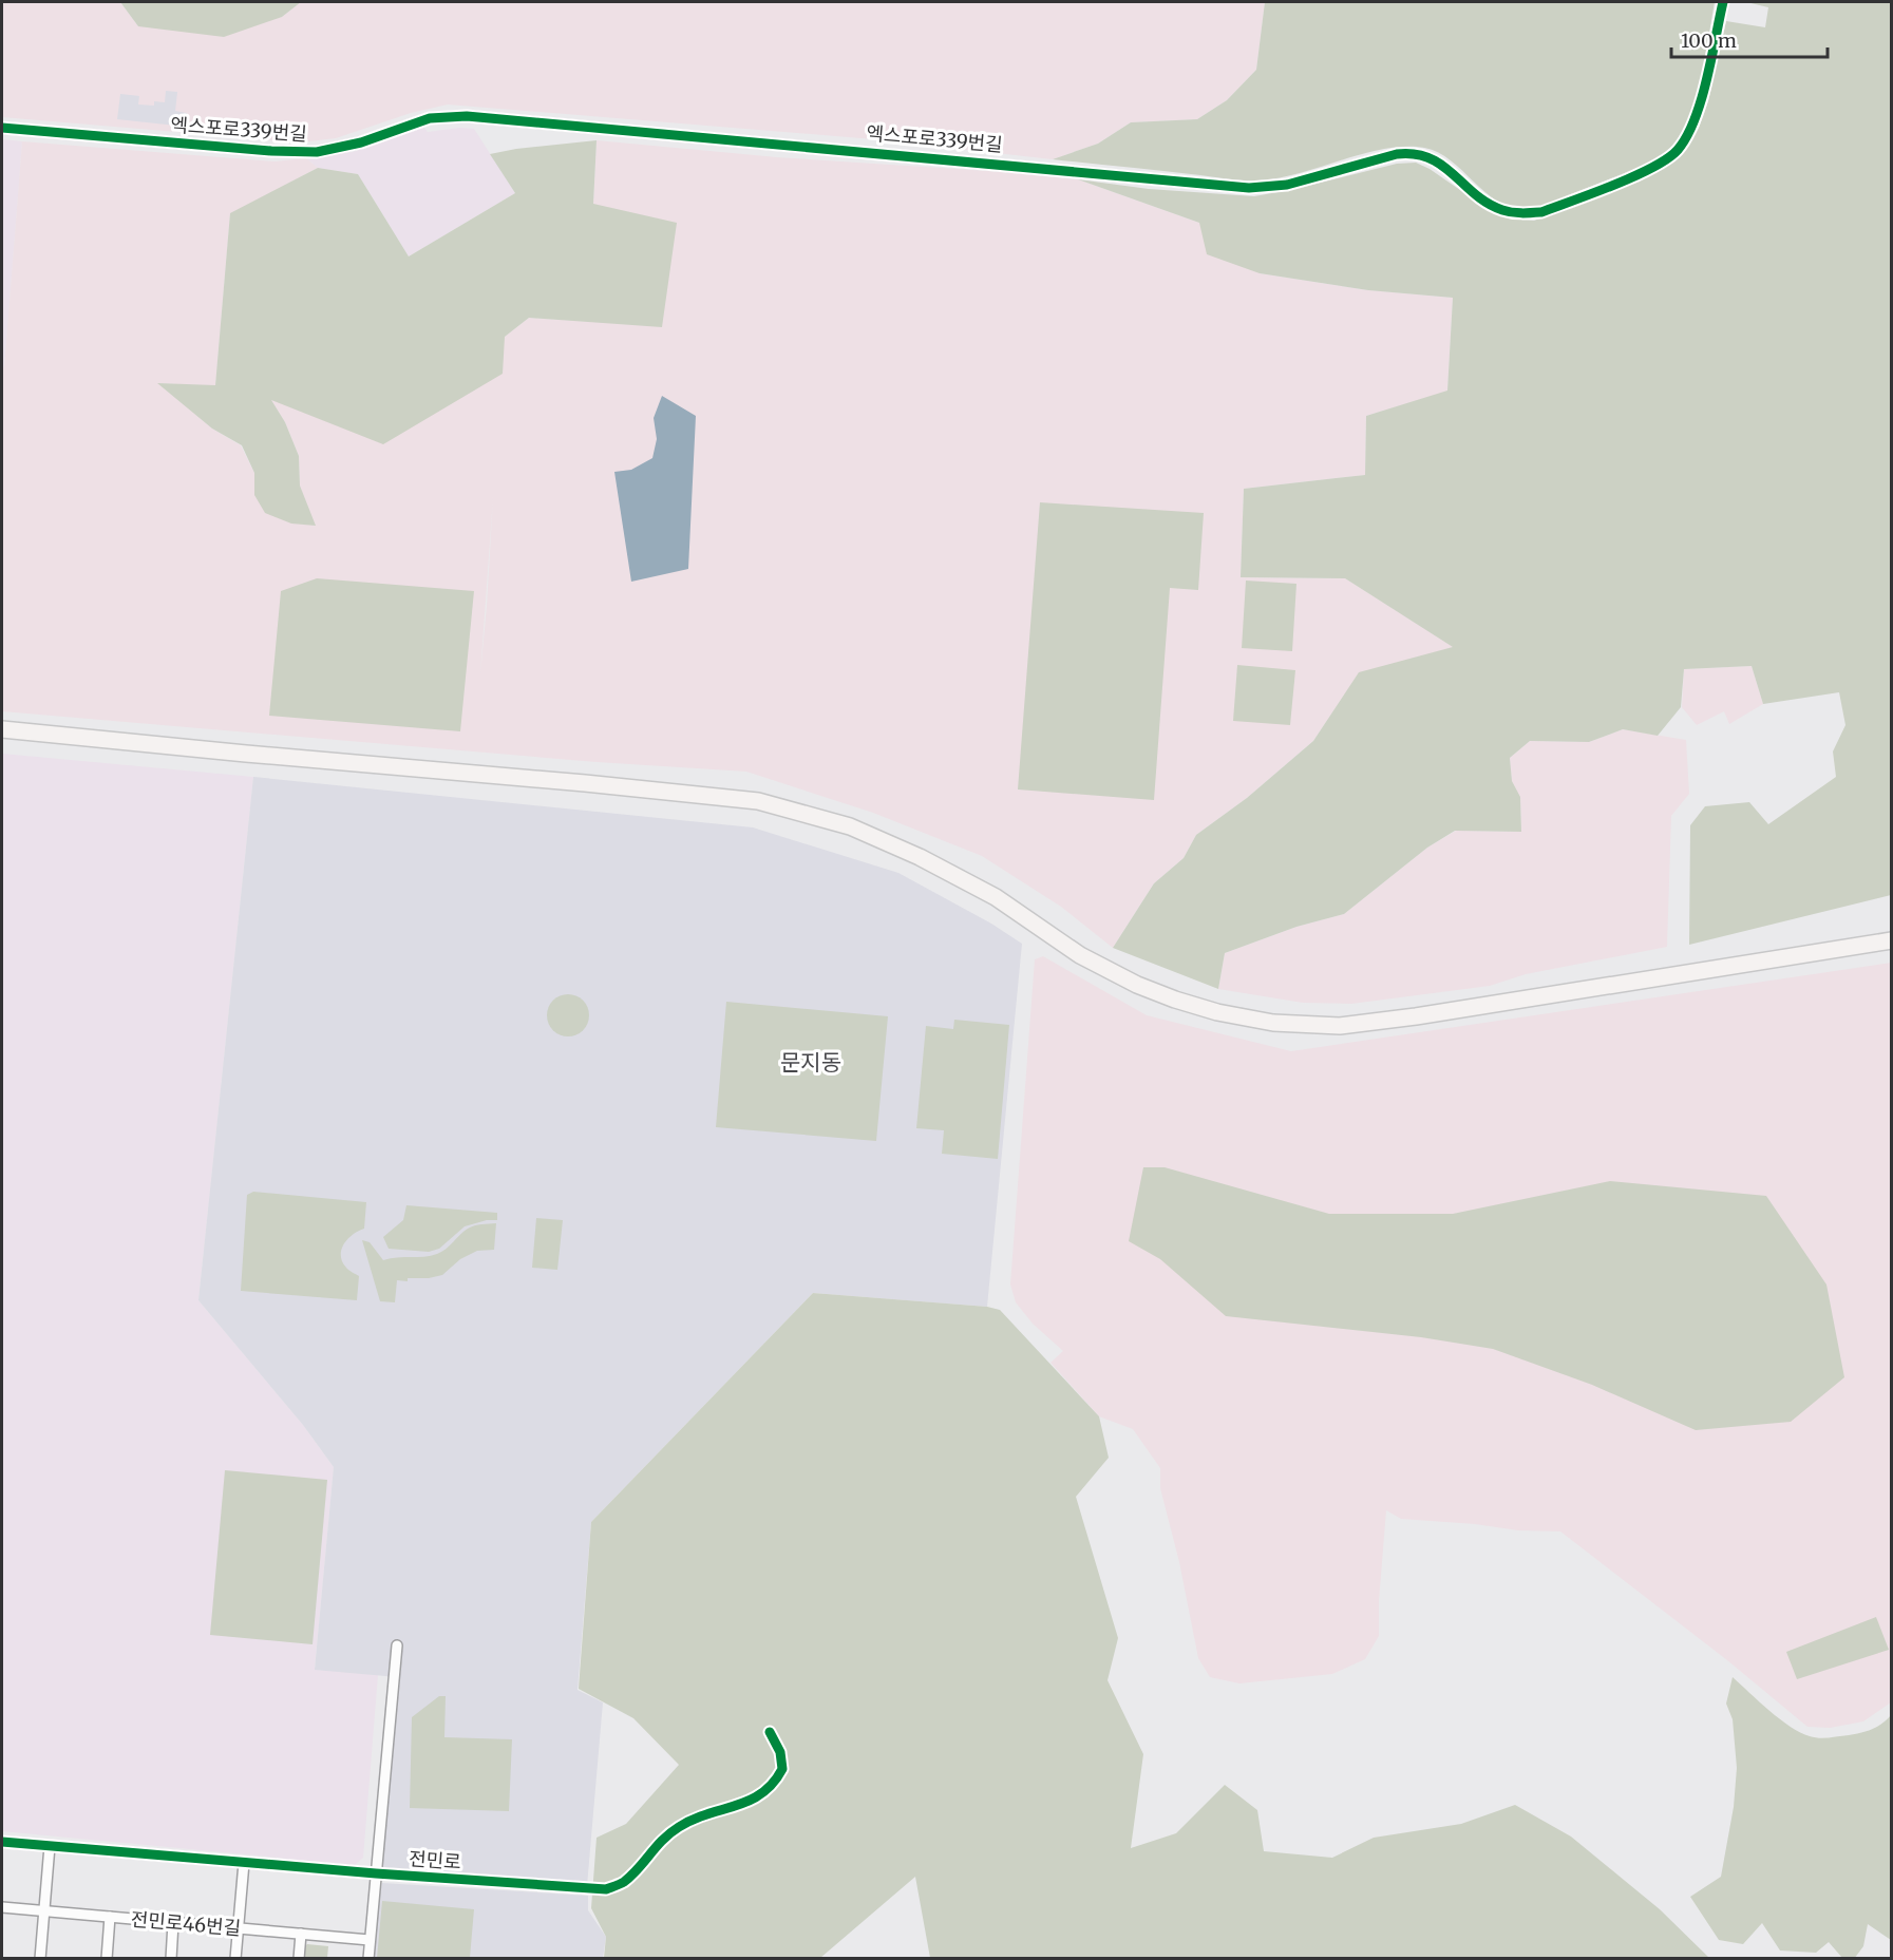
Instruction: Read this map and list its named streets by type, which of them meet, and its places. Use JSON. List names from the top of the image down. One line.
{"streets":{"street":["엑스포로339번길","전민로","전민로46번길"]},"districts":["문지동"],"scale_bar":"100 m"}
